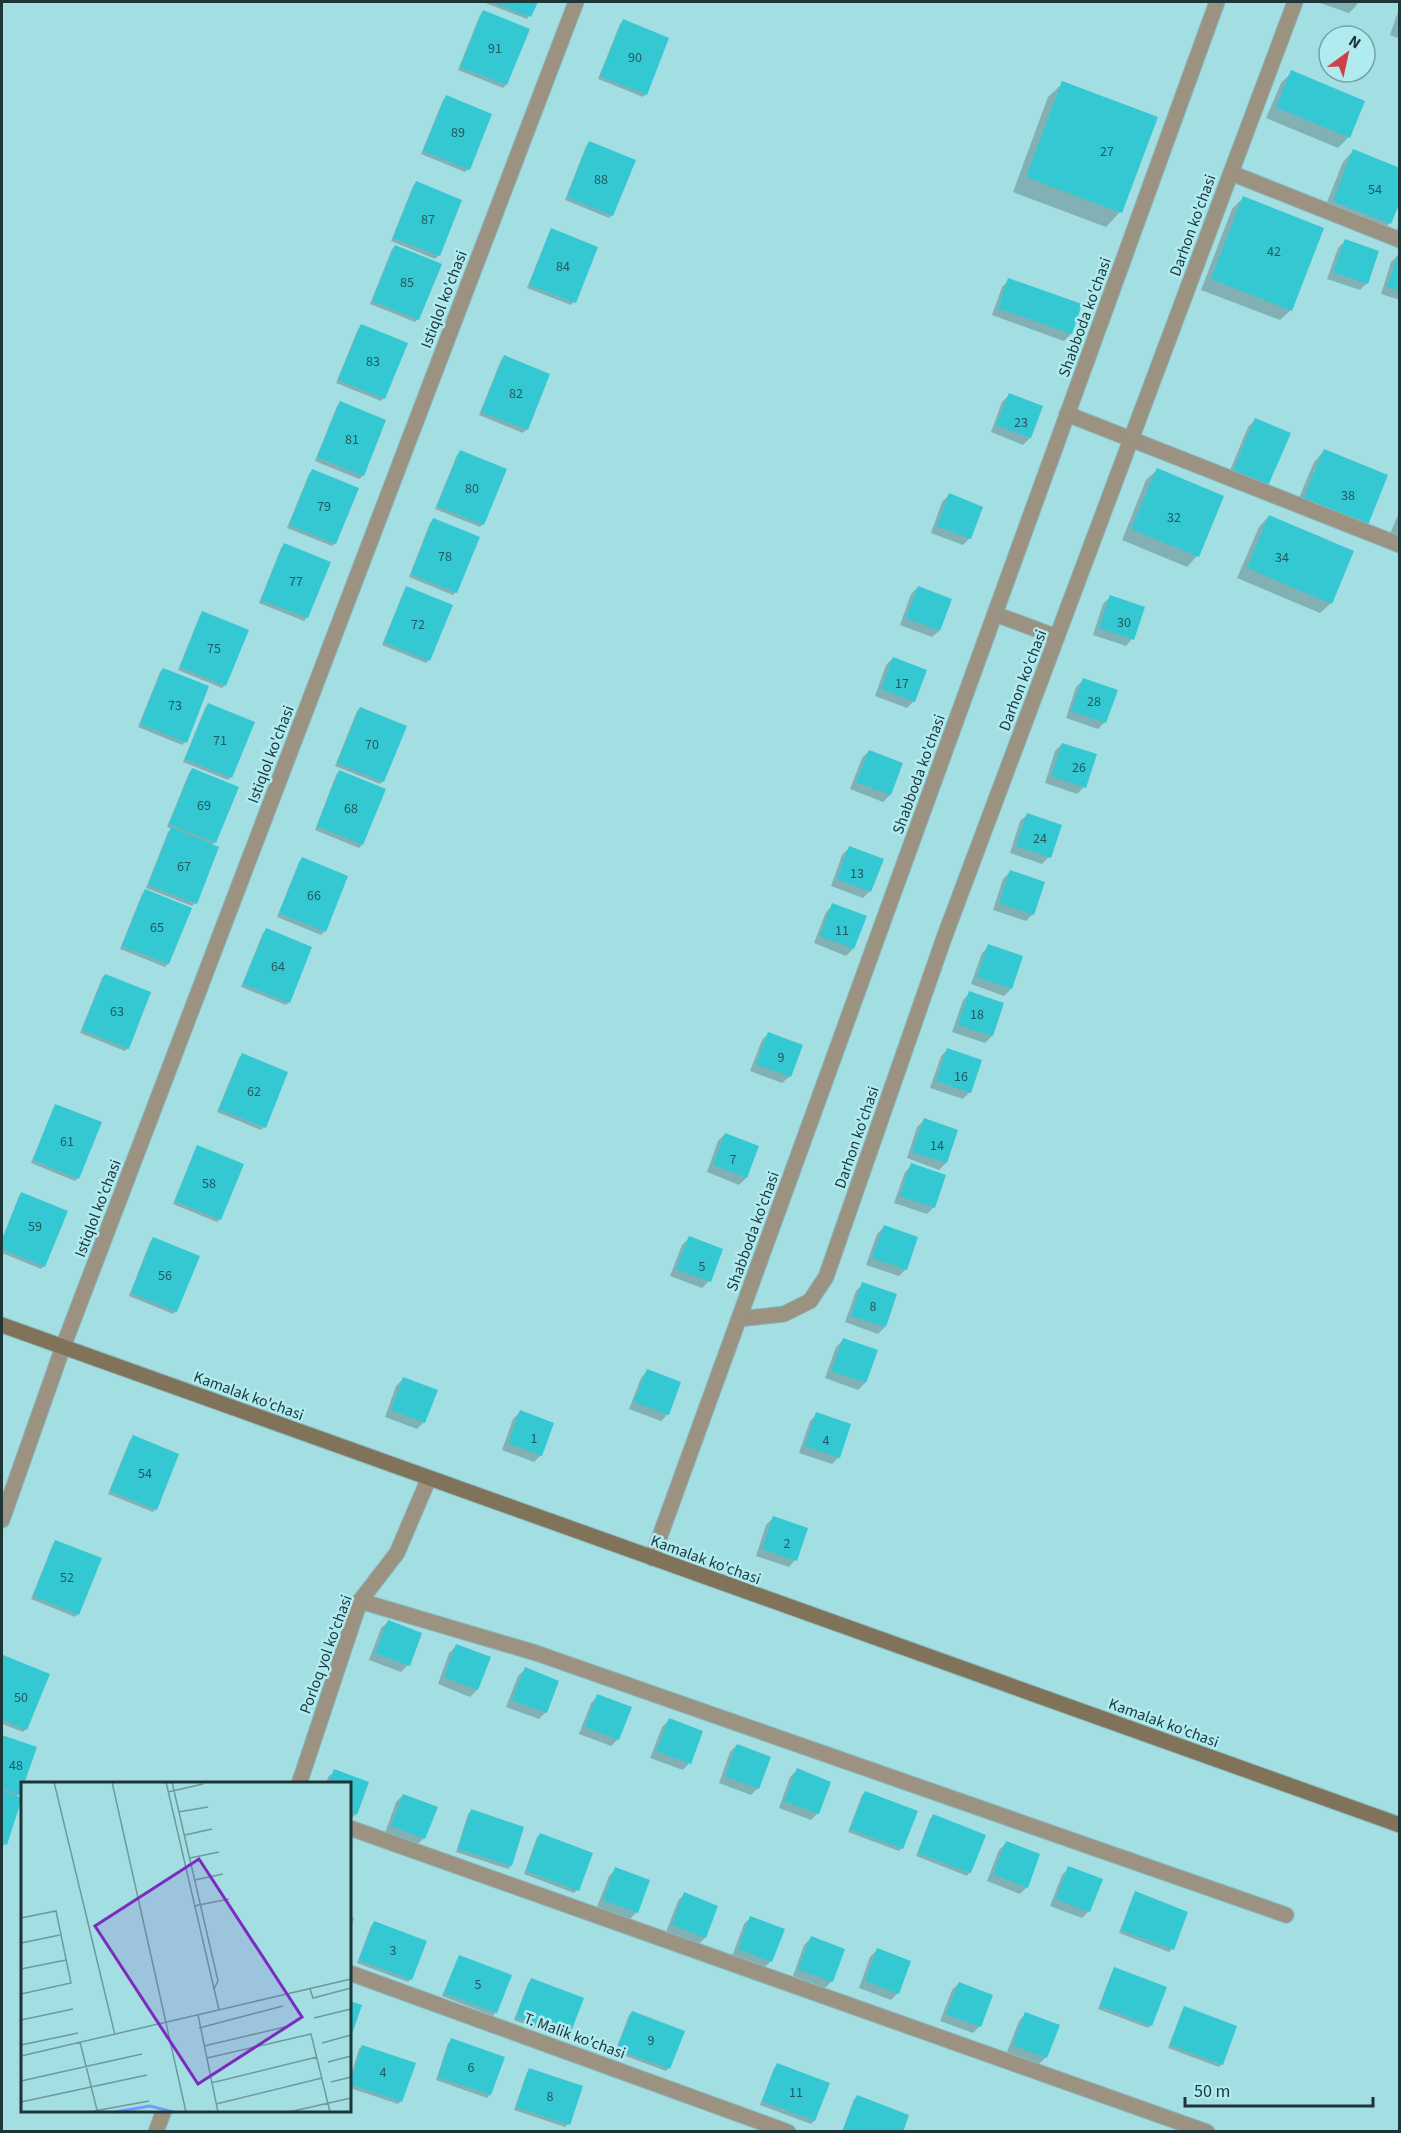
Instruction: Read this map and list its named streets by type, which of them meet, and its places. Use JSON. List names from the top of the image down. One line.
{"streets":{"main road":["Kamalak ko'chasi"],"street":["Darhon ko'chasi","Istiqlol ko'chasi","Shabboda ko'chasi","Porloq yol ko'chasi","T. Malik ko'chasi"]},"crossings":[["Darhon ko'chasi","Shabboda ko'chasi"],["Istiqlol ko'chasi","Kamalak ko'chasi"],["Shabboda ko'chasi","Kamalak ko'chasi"],["Kamalak ko'chasi","Porloq yol ko'chasi"]],"house_numbers":["91","90","89","27","88","54","87","42","84","85","83","82","23","81","80","38","79","32","78","34","77","30","72","75","17","28","73","71","70","26","69","68","24","67","13","66","65","11","64","63","18","9","16","62","61","14","7","58","59","5","56","8","1","4","54","2","52","50","48","3","5","9","6","4","11","8"],"scale_bar":"50 m","north":"top right"}
